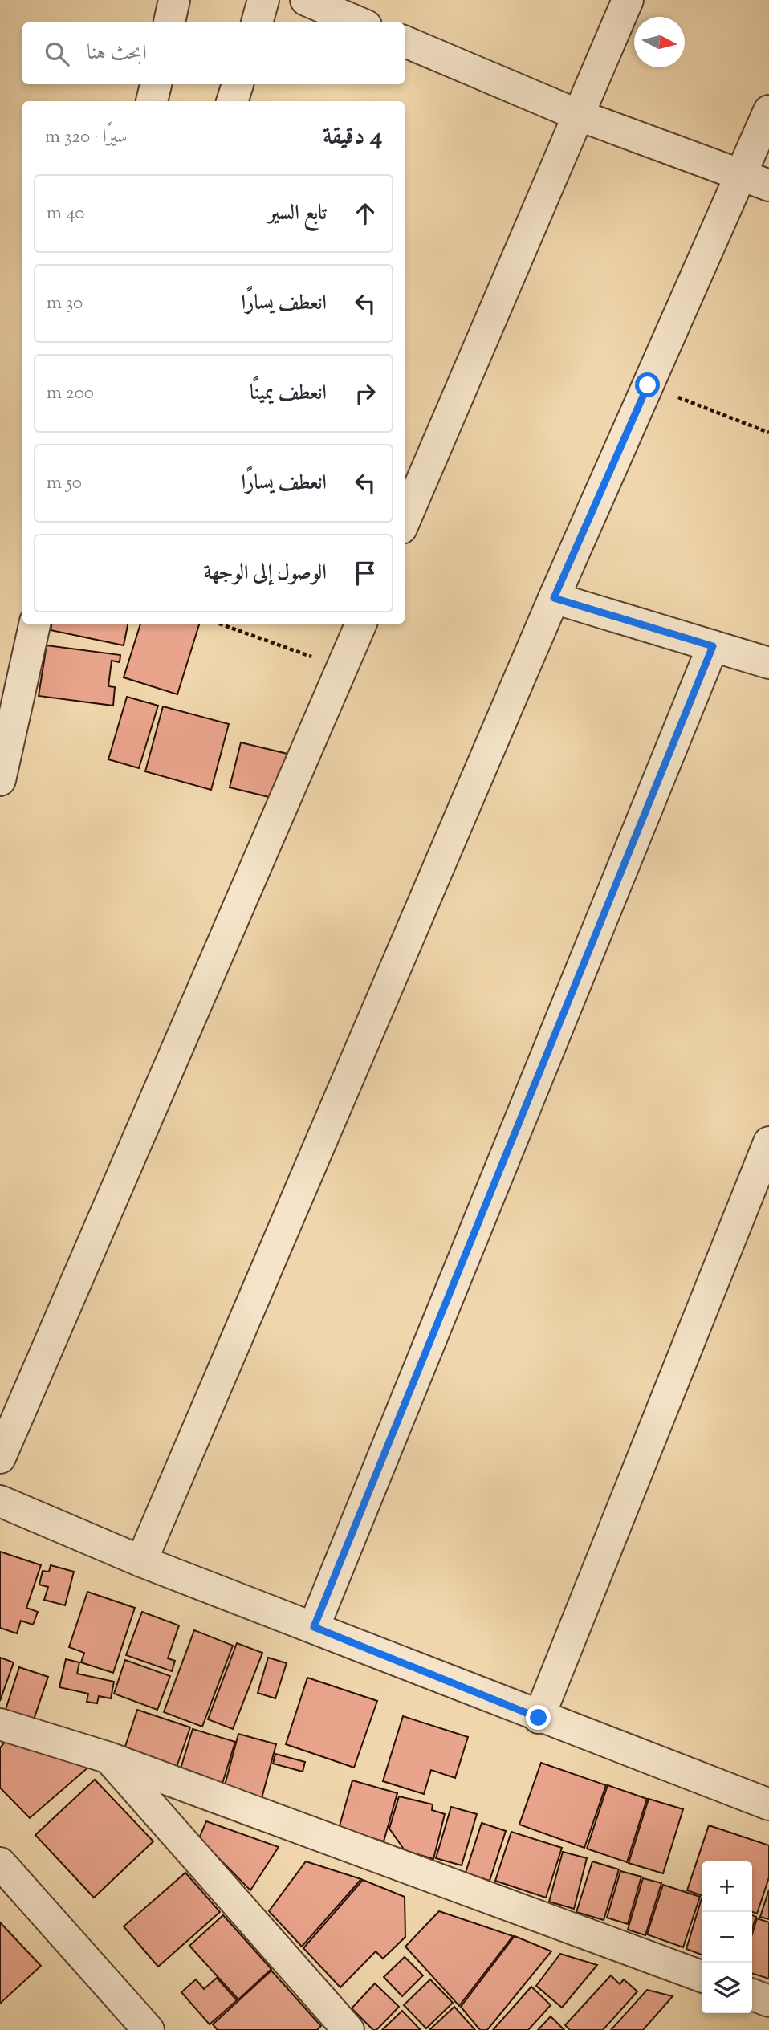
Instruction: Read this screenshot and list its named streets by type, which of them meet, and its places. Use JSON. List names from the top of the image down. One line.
{"north":"right","page":{"search":"ابحث هنا","heading":["4 دقيقة","سيرًا · 320 m"],"list":[["تابع السير","40 m"],["انعطف يسارًا","30 m"],["انعطف يمينًا","200 m"],["انعطف يسارًا","50 m"],"الوصول إلى الوجهة"],"map_buttons":["+","−"]}}
